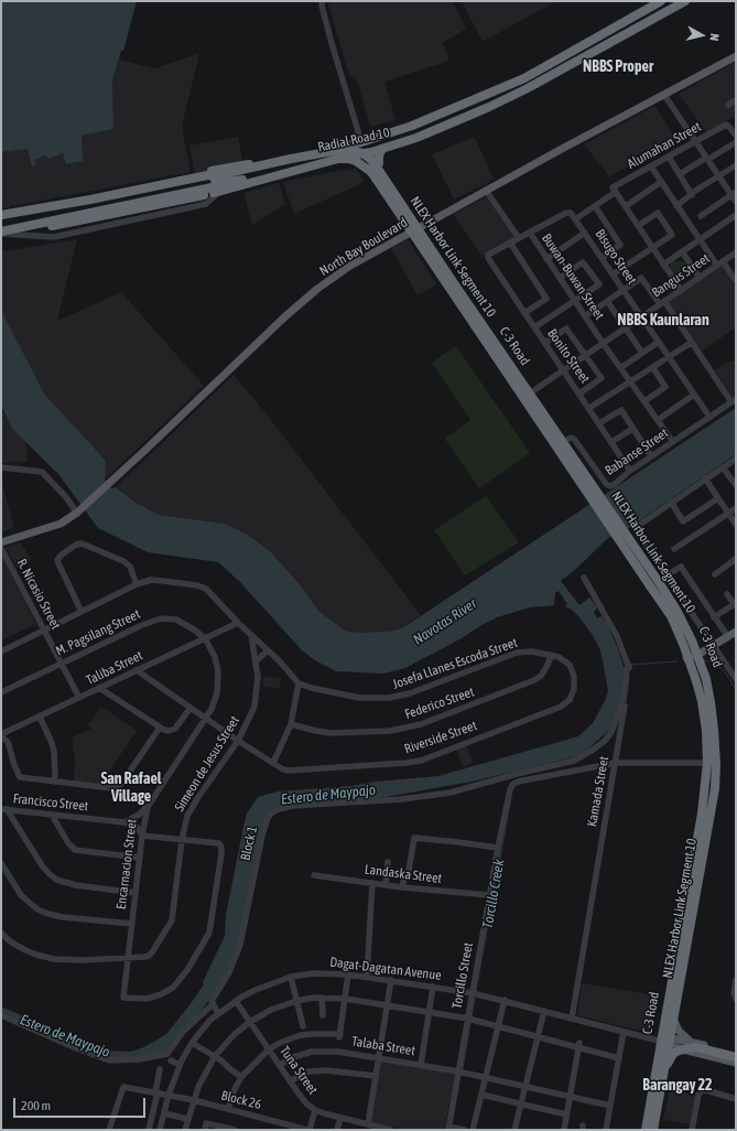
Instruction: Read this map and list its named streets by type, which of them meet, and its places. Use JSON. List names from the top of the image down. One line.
{"streets":{"highway":["Radial Road 10","NLEX Harbor Link Segment 10"],"main road":["North Bay Boulevard","C-3 Road","Dagat-Dagatan Avenue"],"street":["Alumahan Street","Bisugo Street","Bangus Street","Buwan-Buwan Street","Bonito Street","Babanse Street","R. Nicasio Street","M. Pagsilang Street","Josefa Llanes Escoda Street","Taliba Street","Federico Street","Riverside Street","Simeon de Jesus Street","Kamada Street","Francisco Street","Block 1","Encarnacion Street","Landaska Street","Torcillo Street","Talaba Street","Tuna Street","Block 26"]},"crossings":[["Radial Road 10","C-3 Road"],["Alumahan Street","Bisugo Street"],["North Bay Boulevard","C-3 Road"],["NLEX Harbor Link Segment 10","C-3 Road"],["Bisugo Street","Bangus Street"],["Bisugo Street","Babanse Street"],["Bangus Street","Buwan-Buwan Street"],["Bangus Street","C-3 Road"],["Bangus Street","Bonito Street"],["Buwan-Buwan Street","Babanse Street"],["C-3 Road","Babanse Street"],["C-3 Road","Dagat-Dagatan Avenue"],["Bonito Street","Babanse Street"],["R. Nicasio Street","M. Pagsilang Street"],["R. Nicasio Street","Taliba Street"],["M. Pagsilang Street","Taliba Street"],["M. Pagsilang Street","Encarnacion Street"],["Josefa Llanes Escoda Street","Federico Street"],["Josefa Llanes Escoda Street","Riverside Street"],["Taliba Street","Riverside Street"],["Taliba Street","Encarnacion Street"],["Federico Street","Riverside Street"],["Riverside Street","Simeon de Jesus Street"],["Riverside Street","Encarnacion Street"],["Simeon de Jesus Street","Encarnacion Street"],["Kamada Street","Block 1"],["Kamada Street","Dagat-Dagatan Avenue"],["Francisco Street","Encarnacion Street"],["Landaska Street","Torcillo Street"],["Dagat-Dagatan Avenue","Torcillo Street"],["Dagat-Dagatan Avenue","Tuna Street"],["Dagat-Dagatan Avenue","Block 26"],["Torcillo Street","Talaba Street"],["Talaba Street","Tuna Street"]],"districts":["NBBS Proper","NBBS Kaunlaran","San Rafael Village","Barangay 22"],"water":["Navotas River","Estero de Maypajo","Torcillo Creek"],"scale_bar":"200 m","north":"right"}
